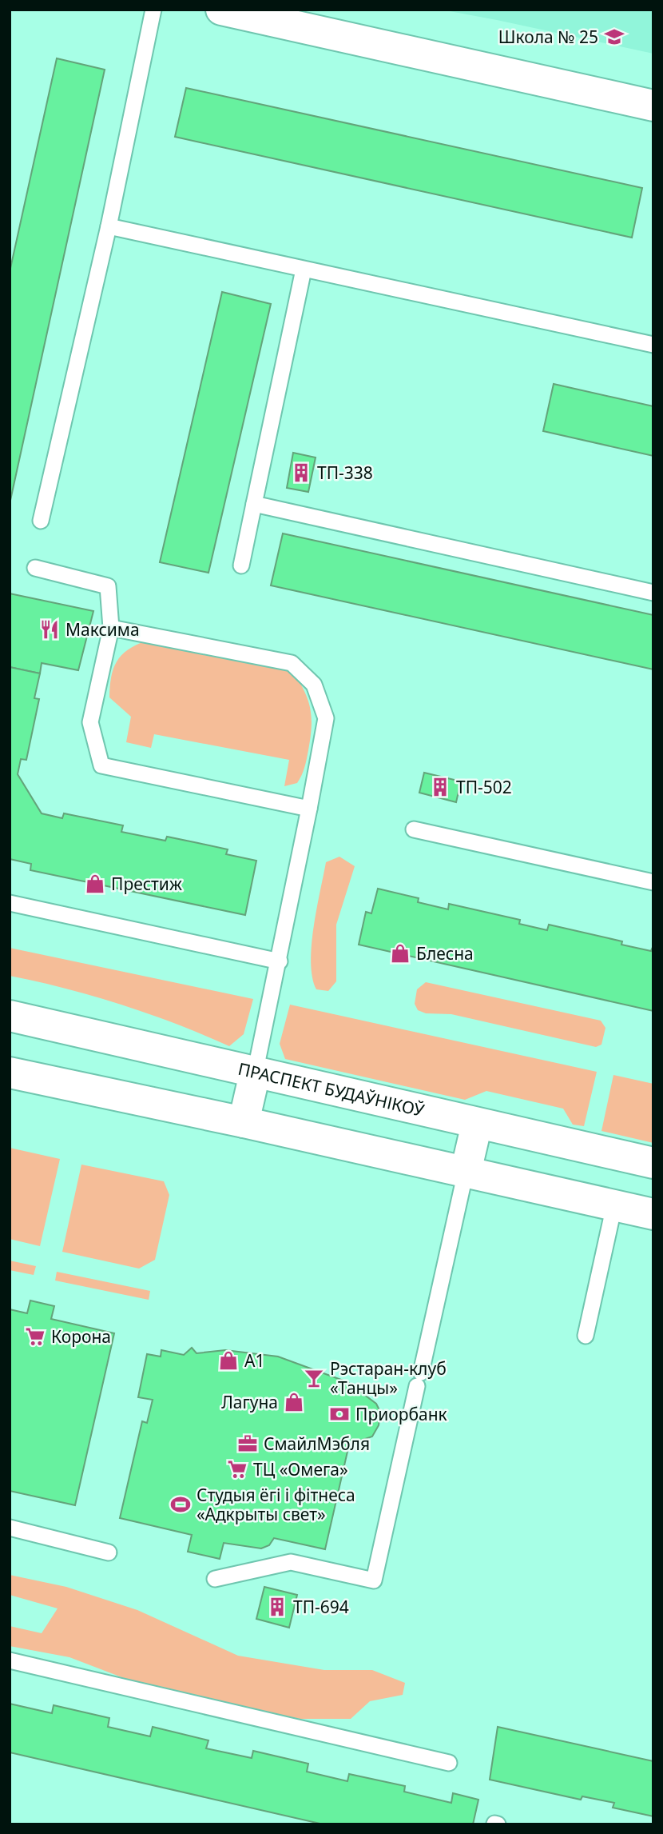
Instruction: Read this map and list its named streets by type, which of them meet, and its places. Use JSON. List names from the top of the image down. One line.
{"streets":{"main road":["ПРАСПЕКТ БУДАЎНІКОЎ"]},"places":{"school or university":["Школа № 25"],"building":["ТП-338","ТП-502","ТП-694"],"restaurant":["Максима"],"shop":["Престиж","Блесна","A1","Лагуна"],"supermarket":["Корона","ТЦ «Омега»"],"bar":["Рэстаран-клуб «Танцы»"],"bank":["Приорбанк"],"office":["СмайлМэбля"],"sports":["Студыя ёгі і фітнеса «Адкрыты свет»"]}}
